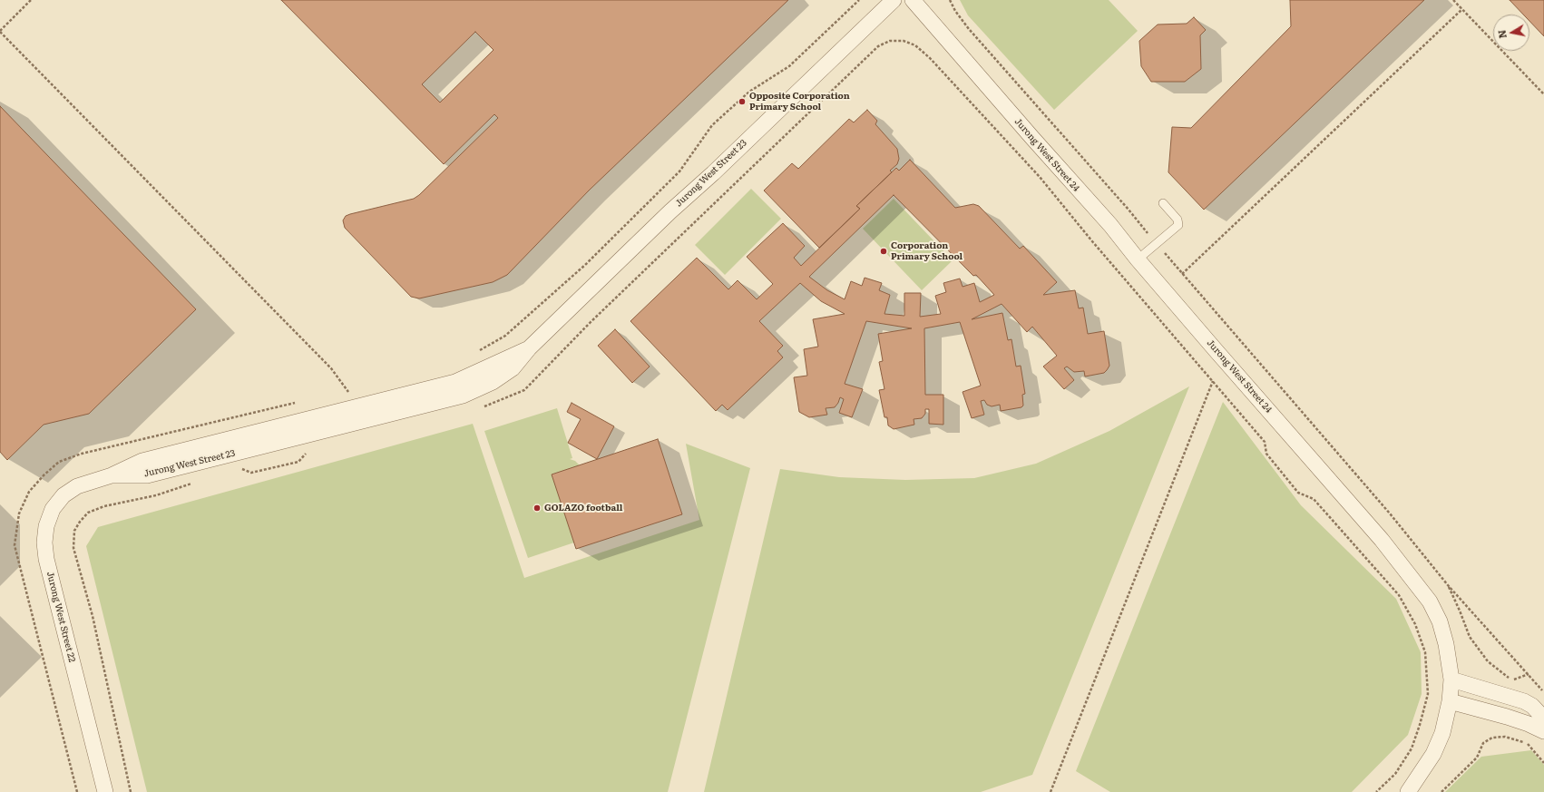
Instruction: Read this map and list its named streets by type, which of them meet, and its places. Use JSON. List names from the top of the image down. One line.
{"streets":{"street":["Jurong West Street 24","Jurong West Street 23","Jurong West Street 22"]},"crossings":[["Jurong West Street 23","Jurong West Street 22"]],"places":["Opposite Corporation Primary School","Corporation Primary School","GOLAZO football"],"north":"left"}
